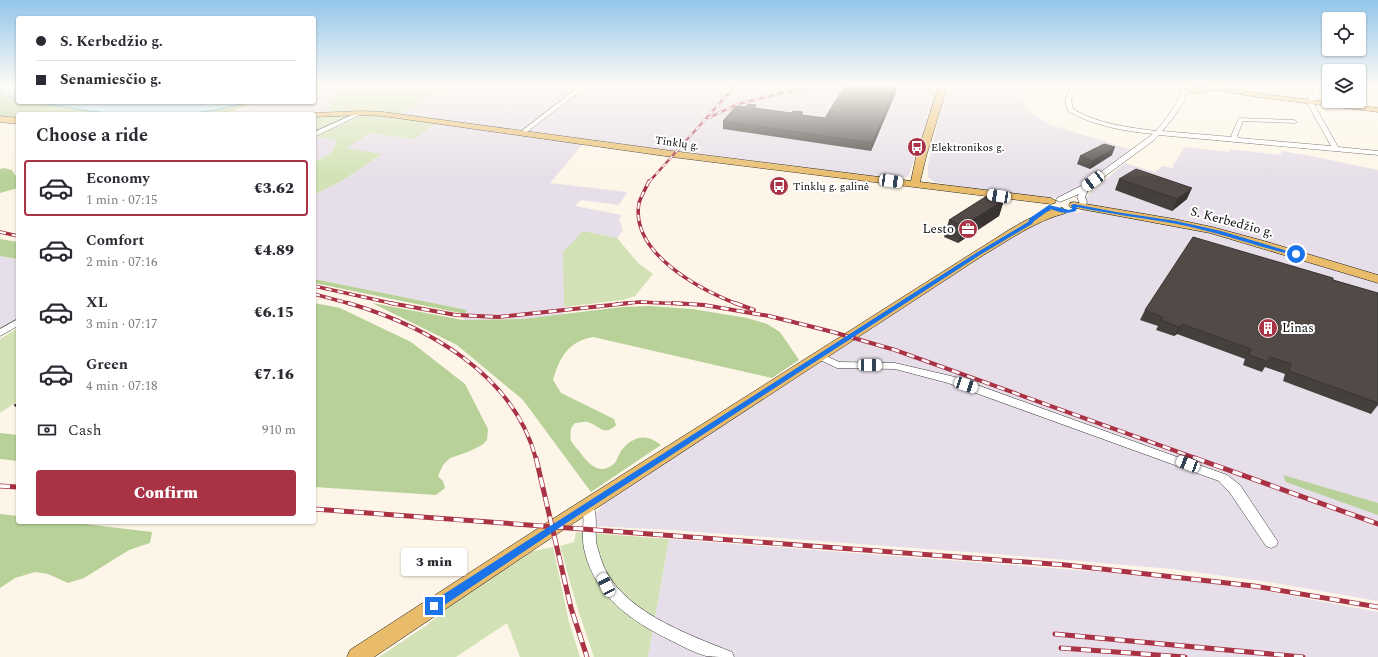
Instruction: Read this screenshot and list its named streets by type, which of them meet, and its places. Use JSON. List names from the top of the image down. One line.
{"streets":{"main road":["Tinklų g.","S. Kerbedžio g."]},"places":{"bus stop":["Elektronikos g.","Tinklų g. galinė"],"office":["Lesto"],"building":["Linas"]},"page":{"banner":["S. Kerbedžio g.","Senamiesčio g."],"heading":"Choose a ride","list":[{"name":"Economy","note":"1 min · 07:15","value":"€3.62"},{"name":"Comfort","note":"2 min · 07:16","value":"€4.89"},{"name":"XL","note":"3 min · 07:17","value":"€6.15"},{"name":"Green","note":"4 min · 07:18","value":"€7.16"}],"pay":["Cash","910 m"],"buttons":"Confirm","bubble":"3 min"}}
